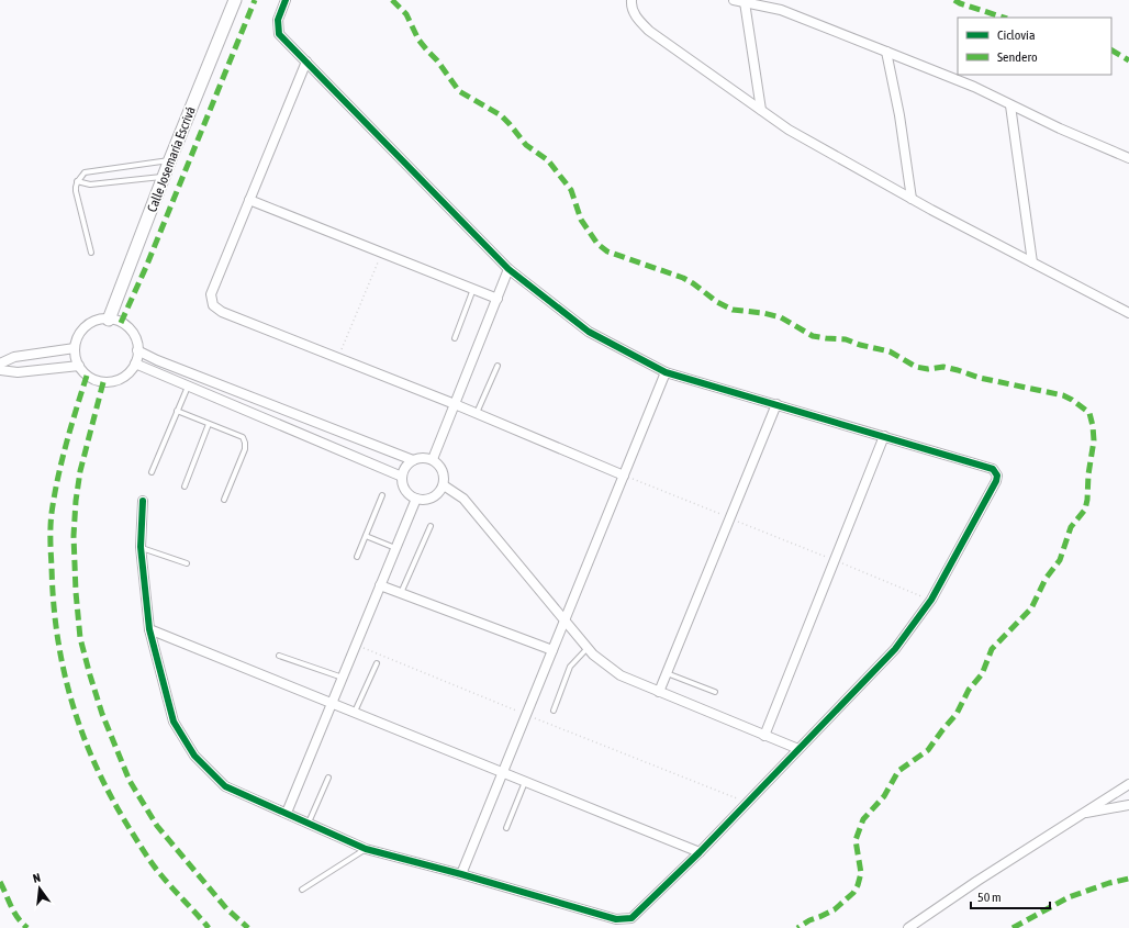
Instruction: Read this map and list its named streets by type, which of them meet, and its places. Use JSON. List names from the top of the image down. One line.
{"streets":{"street":["Calle Josemaría Escrivá"]},"legend":["Ciclovía","Sendero"],"scale_bar":"50 m","north":"top"}
